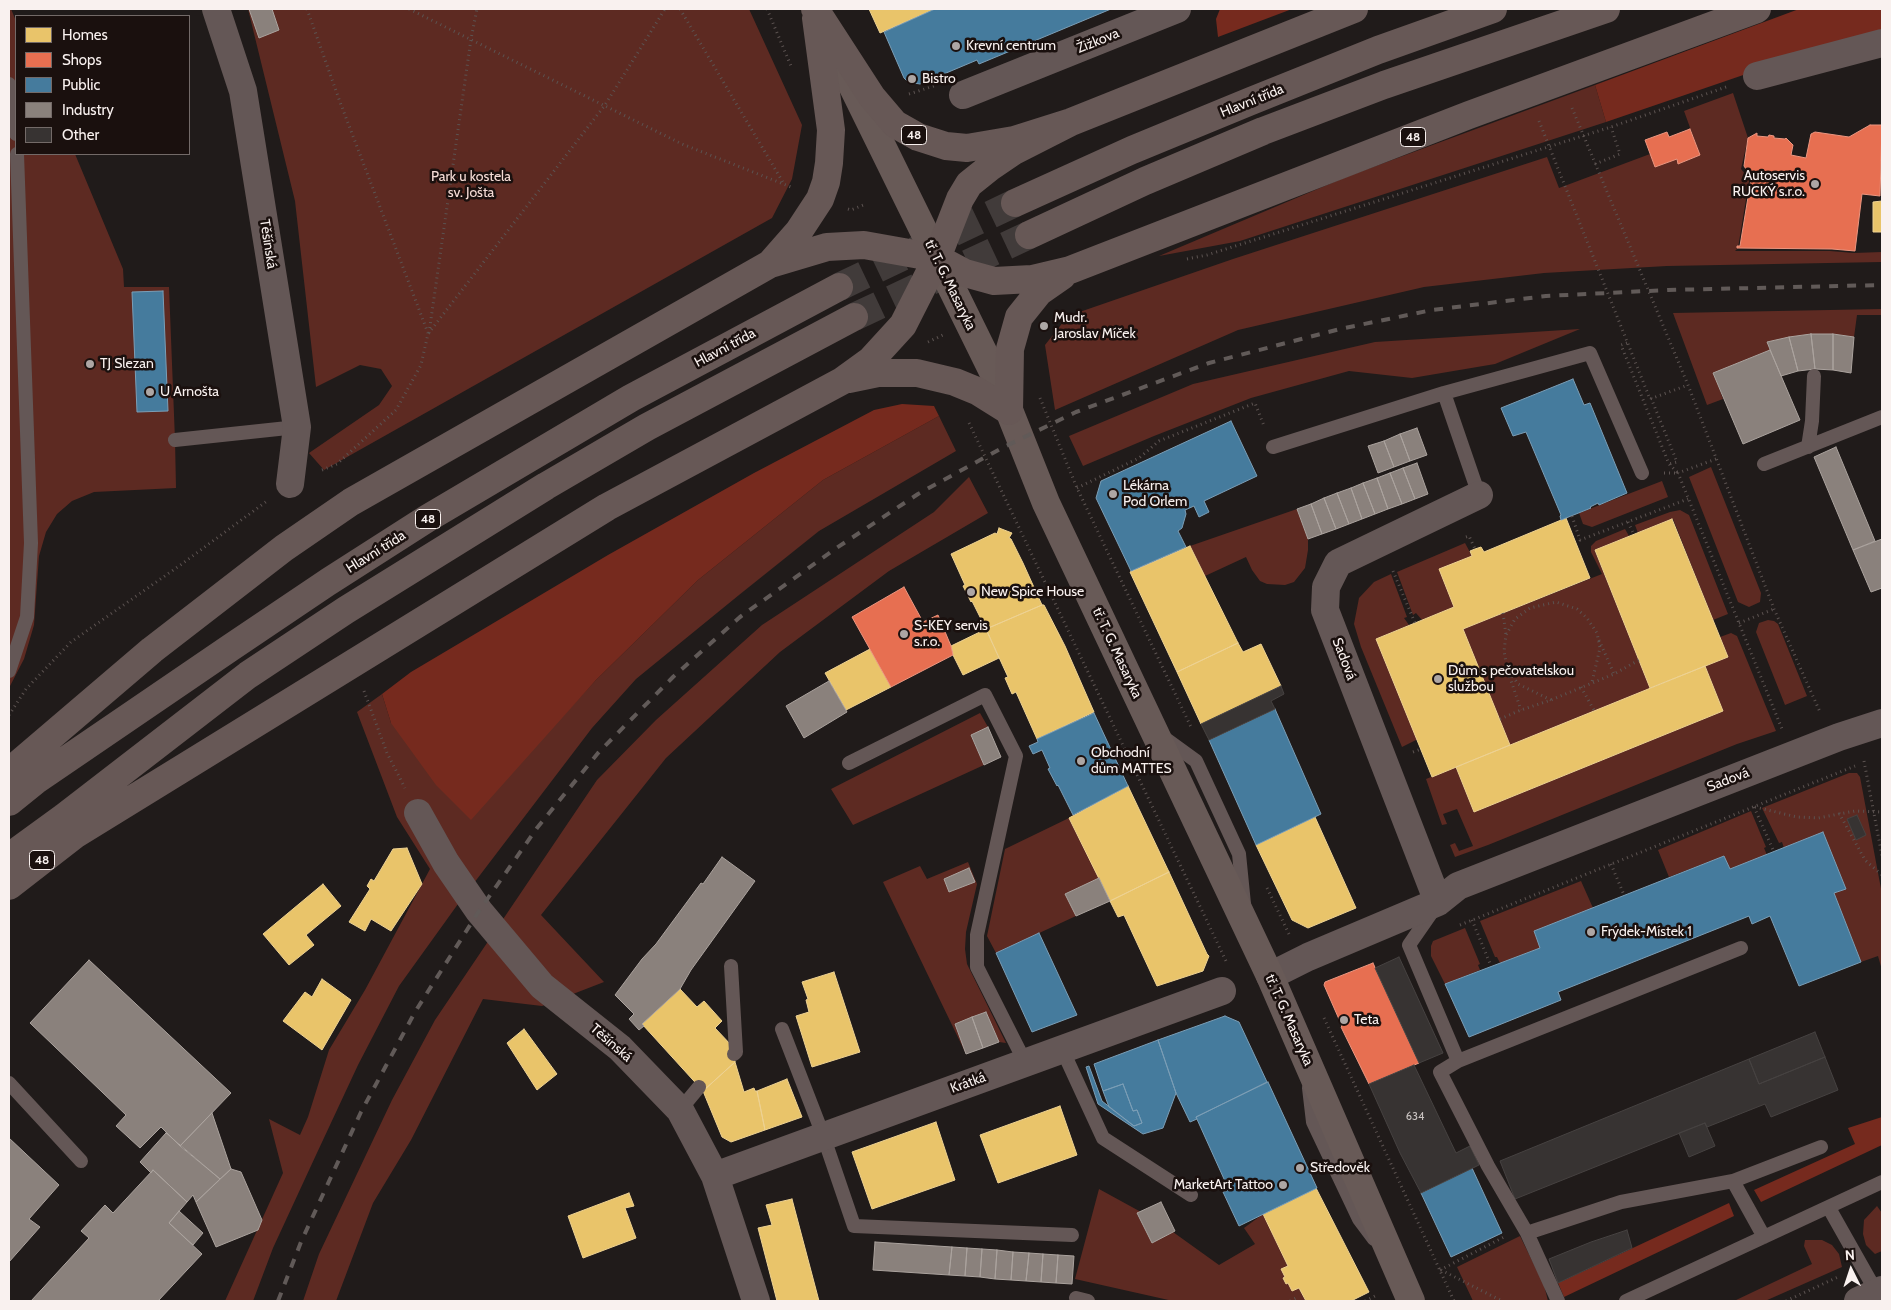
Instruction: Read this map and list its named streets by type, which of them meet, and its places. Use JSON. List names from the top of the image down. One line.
{"streets":{"main road":["Hlavní třída","48"],"street":["Žižkova","Těšínská","tř. T. G. Masaryka","Sadová","Krátká"]},"crossings":[["Hlavní třída","48"],["48","tř. T. G. Masaryka"],["Těšínská","Krátká"],["tř. T. G. Masaryka","Sadová"]],"parks":["Park u kostela sv. Jošta"],"places":["Krevní centrum","Bistro","Autoservis RUCKÝ s.r.o.","Mudr. Jaroslav Míček","TJ Slezan","U Arnošta","Lékárna Pod Orlem","New Spice House","S-KEY servis s.r.o.","Dům s pečovatelskou službou","Obchodní dům MATTES","Frýdek-Místek 1","Teta","Středověk","MarketArt Tattoo"],"house_numbers":["634"],"legend":["Homes","Shops","Public","Industry","Other"],"north":"top"}
